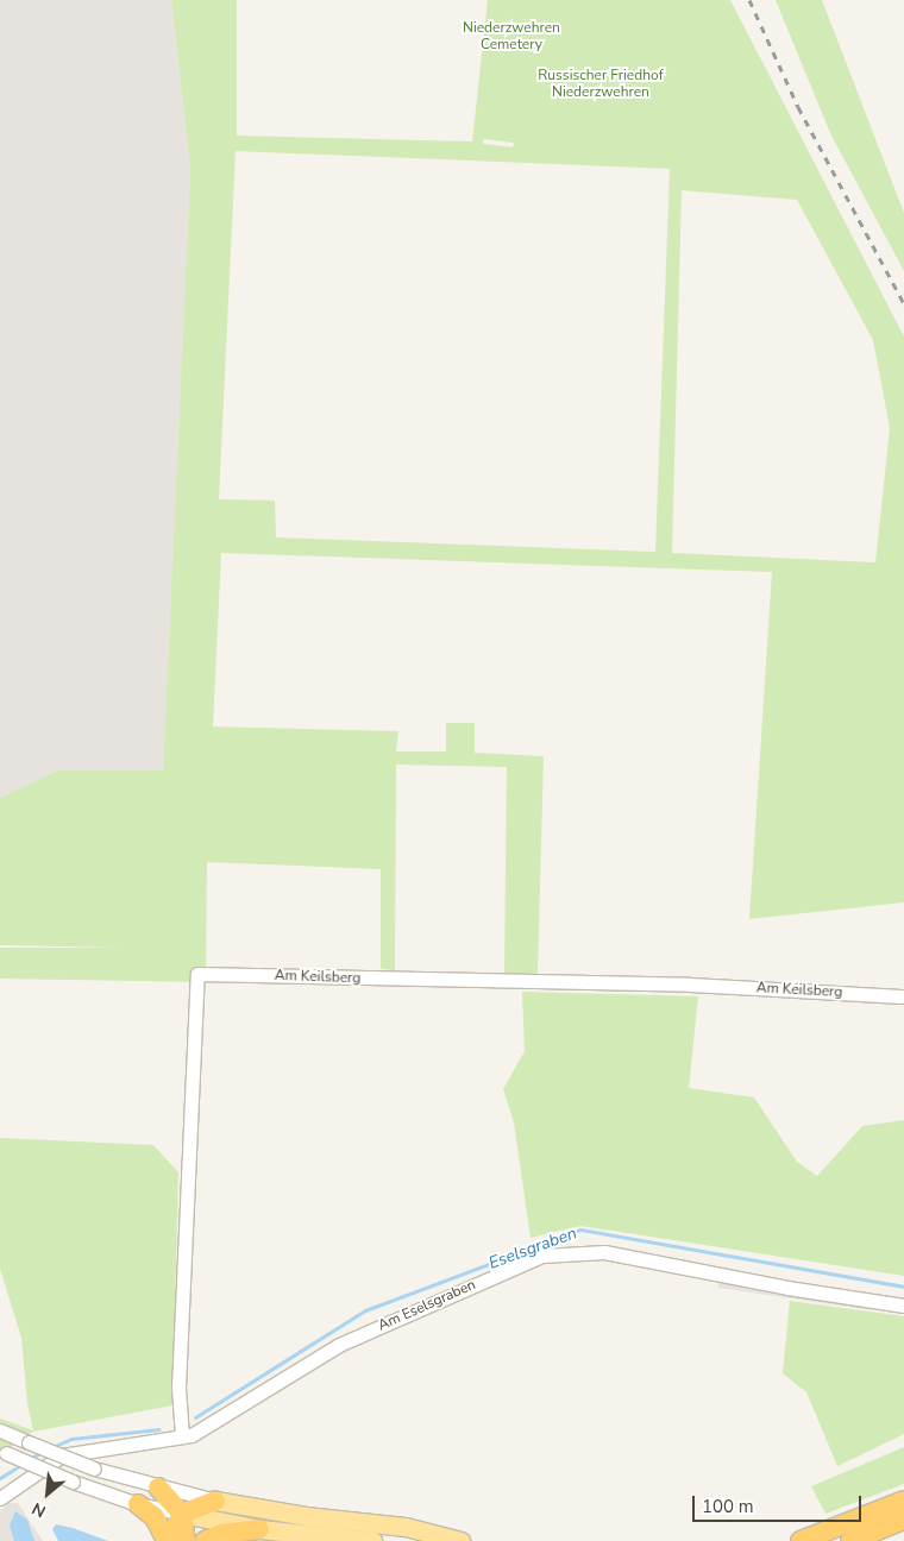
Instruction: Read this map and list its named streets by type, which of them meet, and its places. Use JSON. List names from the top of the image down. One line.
{"streets":{"street":["Am Keilsberg","Am Eselsgraben"]},"crossings":[["Am Keilsberg","Am Eselsgraben"]],"water":["Eselsgraben"],"parks":["Niederzwehren Cemetery","Russischer Friedhof Niederzwehren"],"scale_bar":"100 m","north":"bottom left"}
